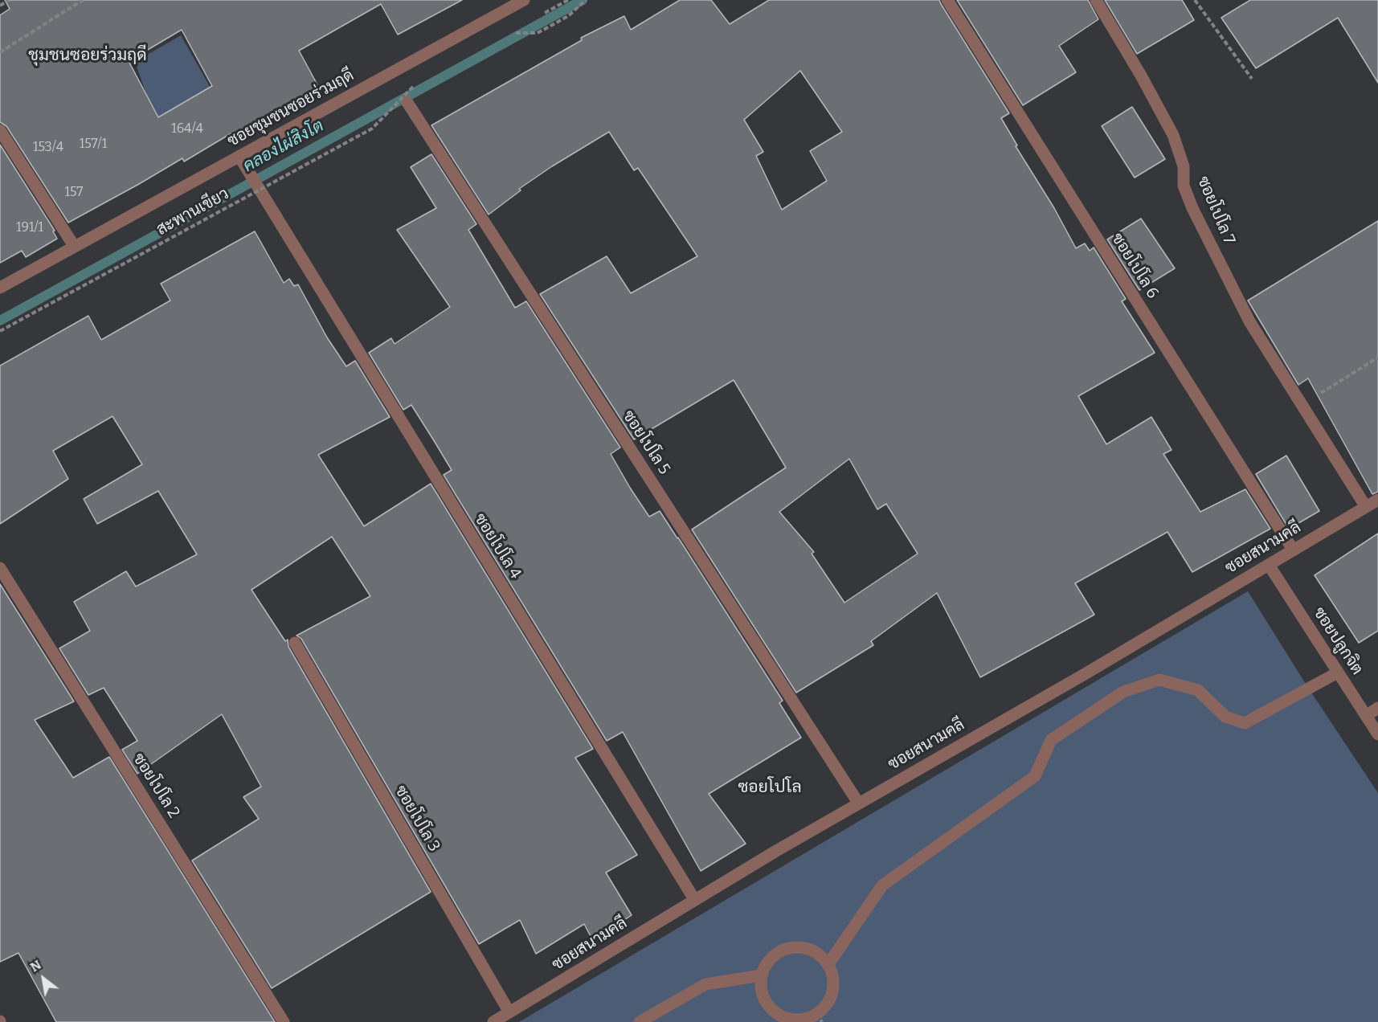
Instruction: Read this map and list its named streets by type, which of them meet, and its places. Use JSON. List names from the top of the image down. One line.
{"streets":{"street":["ซอยชุมชนซอยร่วมฤดี","ซอยโปโล 7","ซอยโปโล 6","ซอยโปโล 5","ซอยโปโล 4","ซอยสนามคลี","ซอยปลูกจิต","ซอยโปโล 2","ซอยโปโล 3"],"path":["สะพานเขียว"]},"crossings":[["ซอยชุมชนซอยร่วมฤดี","ซอยโปโล 4"],["ซอยโปโล 7","ซอยสนามคลี"],["ซอยโปโล 6","ซอยสนามคลี"],["ซอยโปโล 5","ซอยสนามคลี"],["ซอยโปโล 4","ซอยสนามคลี"],["ซอยสนามคลี","ซอยปลูกจิต"],["ซอยสนามคลี","ซอยโปโล 3"]],"districts":["ชุมชนซอยร่วมฤดี","ซอยโปโล"],"water":["คลองไผ่สิงโต"],"house_numbers":["164/4","157/1","153/4","157","191/1"],"north":"top left"}
